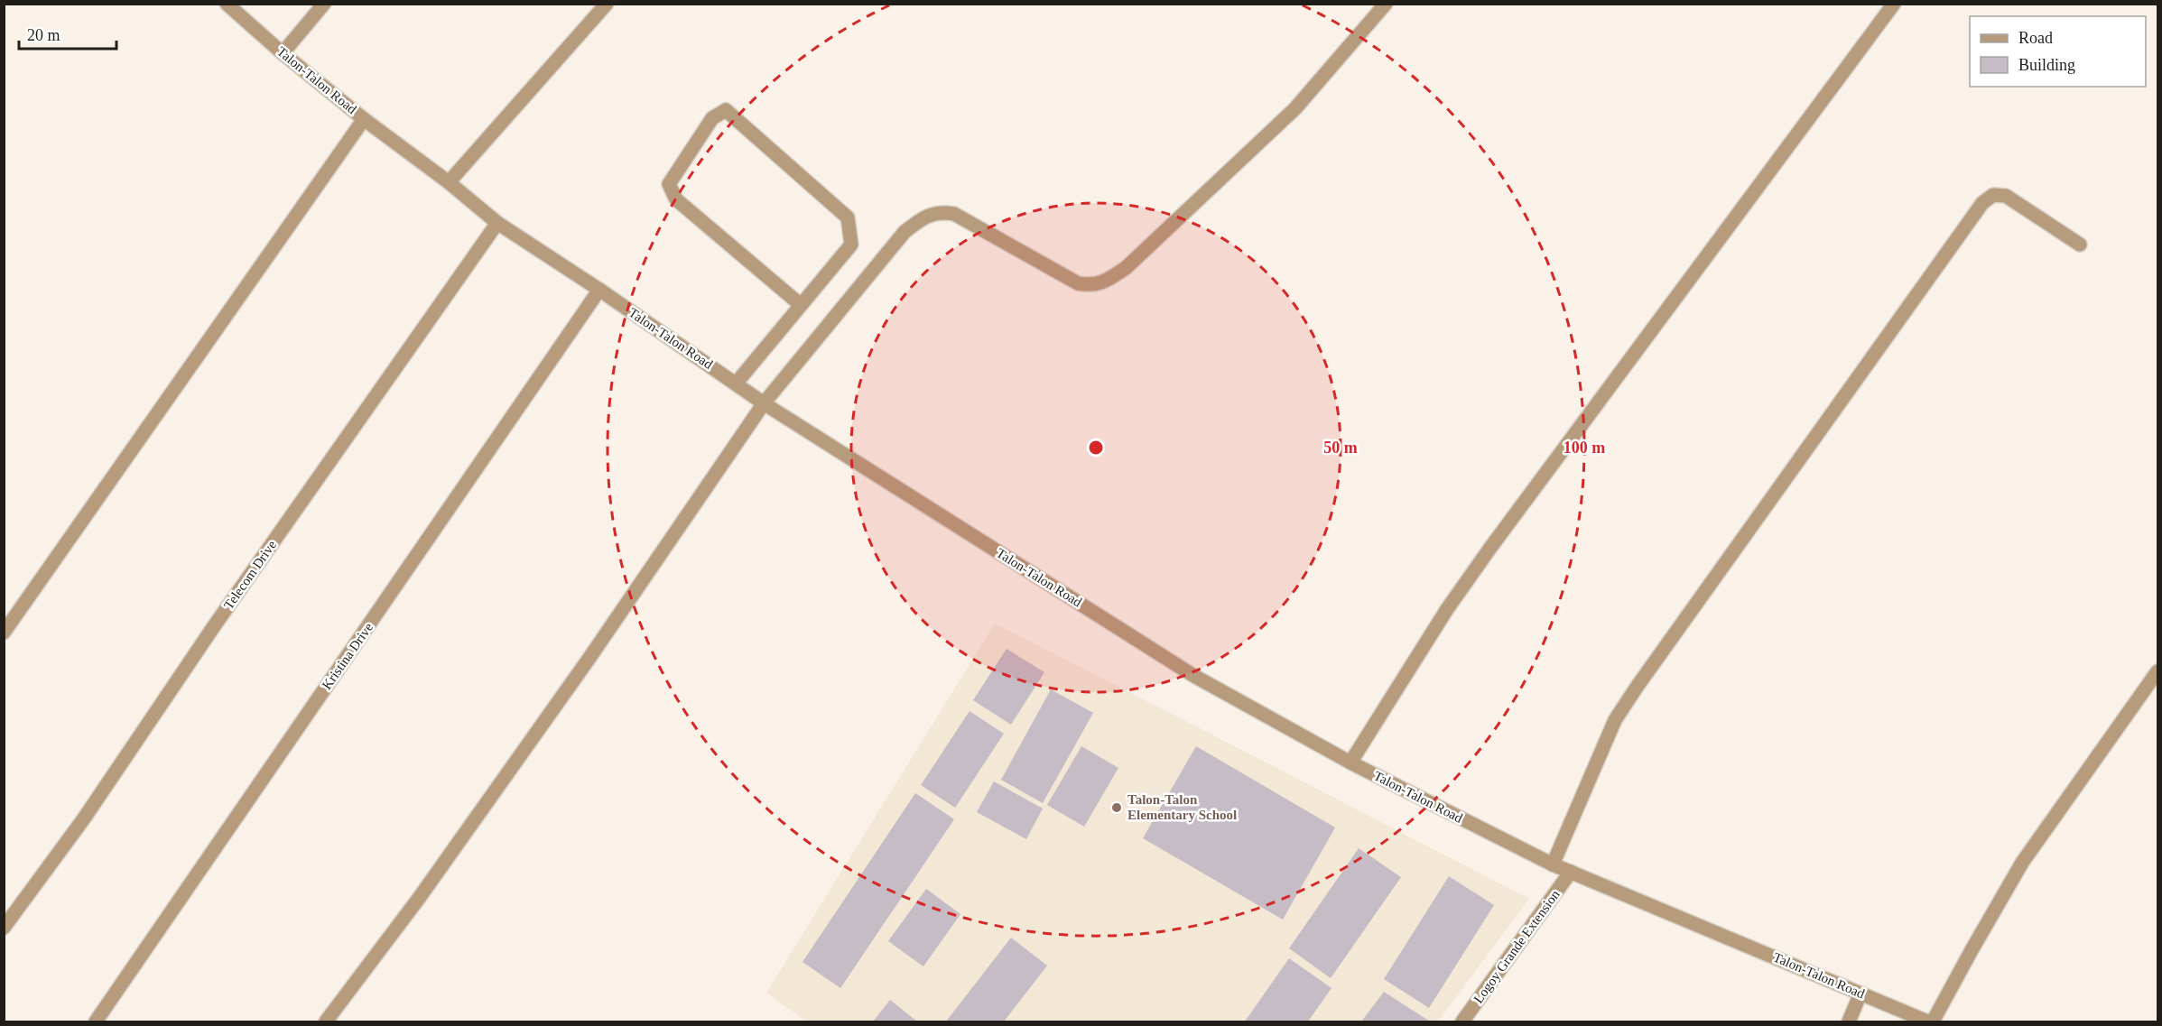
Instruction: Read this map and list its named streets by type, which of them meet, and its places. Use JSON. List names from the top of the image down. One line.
{"streets":{"street":["Talon-Talon Road","Telecom Drive","Kristina Drive","Logoy Grande Extension"]},"crossings":[["Talon-Talon Road","Telecom Drive"],["Talon-Talon Road","Kristina Drive"],["Talon-Talon Road","Logoy Grande Extension"]],"places":["Talon-Talon Elementary School"],"legend":["Road","Building"],"scale_bar":"20 m","rings":["50 m","100 m"]}
